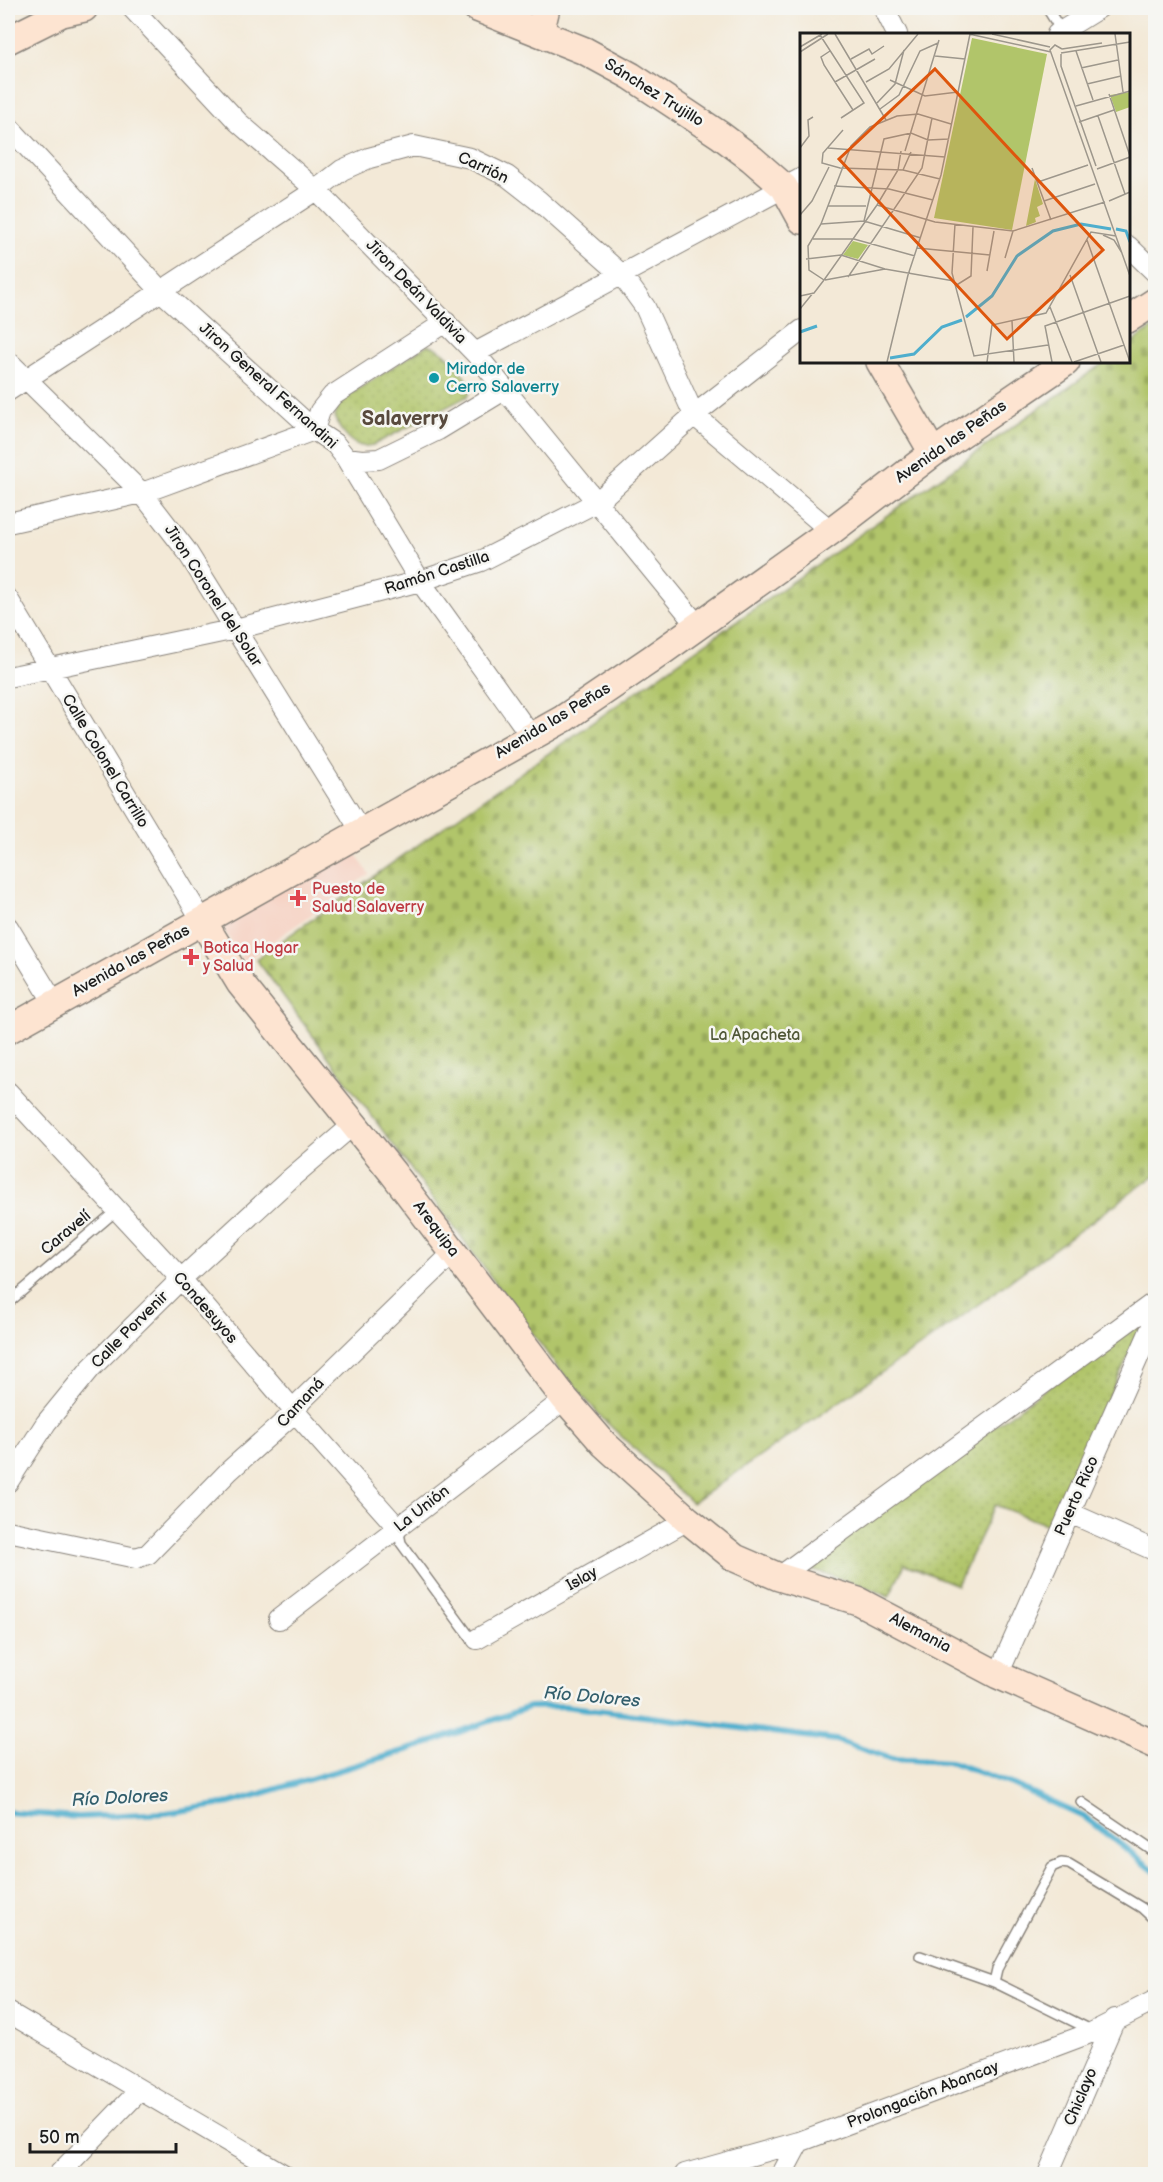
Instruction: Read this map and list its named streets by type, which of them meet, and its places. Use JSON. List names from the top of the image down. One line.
{"streets":{"street":["Sánchez Trujillo","Carrión","Jiron Deán Valdivia","Jiron General Fernandini","Avenida las Peñas","Ramón Castilla","Jiron Coronel del Solar","Calle Colonel Carrillo","Arequipa","Condesuyos","Calle Porvenir","Camaná","Puerto Rico","La Unión","Islay","Alemania","Prolongación Abancay","Chiclayo"],"lane":["Caravelí"]},"crossings":[["Carrión","Jiron Deán Valdivia"],["Carrión","Jiron General Fernandini"],["Carrión","Avenida las Peñas"],["Carrión","Ramón Castilla"],["Carrión","Jiron Coronel del Solar"],["Jiron Deán Valdivia","Avenida las Peñas"],["Jiron Deán Valdivia","Ramón Castilla"],["Jiron General Fernandini","Avenida las Peñas"],["Jiron General Fernandini","Ramón Castilla"],["Avenida las Peñas","Jiron Coronel del Solar"],["Avenida las Peñas","Calle Colonel Carrillo"],["Avenida las Peñas","Arequipa"],["Ramón Castilla","Jiron Coronel del Solar"],["Ramón Castilla","Calle Colonel Carrillo"],["Calle Colonel Carrillo","Arequipa"],["Arequipa","Calle Porvenir"],["Arequipa","Camaná"],["Arequipa","La Unión"],["Arequipa","Islay"],["Arequipa","Alemania"],["Caravelí","Condesuyos"],["Condesuyos","Calle Porvenir"],["Condesuyos","Camaná"],["Condesuyos","La Unión"],["Puerto Rico","Alemania"],["Islay","Alemania"],["Prolongación Abancay","Chiclayo"]],"districts":["Salaverry"],"water":["Río Dolores"],"parks":["La Apacheta"],"places":{"other":["Mirador de Cerro Salaverry"],"health":["Puesto de Salud Salaverry","Botica Hogar y Salud"]},"scale_bar":"50 m"}
